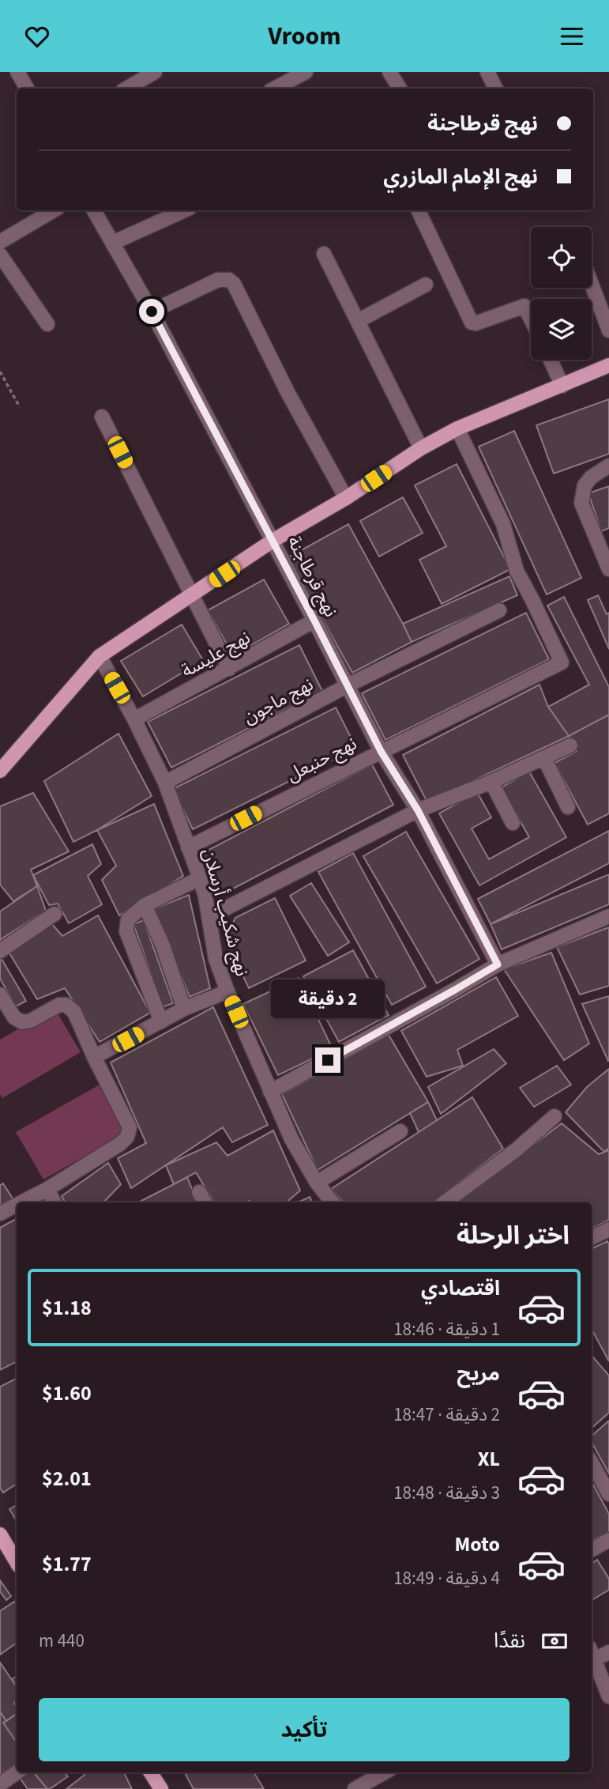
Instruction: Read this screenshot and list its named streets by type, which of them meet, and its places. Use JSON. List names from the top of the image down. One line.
{"streets":{"street":["نهج قرطاجنة","نهج عليسة","نهج ماجون","نهج حنبعل","نهج شكيب أرسلان"]},"crossings":[["نهج قرطاجنة","نهج عليسة"],["نهج قرطاجنة","نهج ماجون"],["نهج قرطاجنة","نهج حنبعل"],["نهج عليسة","نهج شكيب أرسلان"],["نهج ماجون","نهج شكيب أرسلان"],["نهج حنبعل","نهج شكيب أرسلان"]],"page":{"header":"Vroom","banner":["نهج قرطاجنة","نهج الإمام المازري"],"bubble":"2 دقيقة","heading":"اختر الرحلة","list":[{"name":"اقتصادي","note":"1 دقيقة · 18:46","value":"$1.18"},{"name":"مريح","note":"2 دقيقة · 18:47","value":"$1.60"},{"name":"XL","note":"3 دقيقة · 18:48","value":"$2.01"},{"name":"Moto","note":"4 دقيقة · 18:49","value":"$1.77"}],"pay":["نقدًا","440 m"],"buttons":"تأكيد"}}
